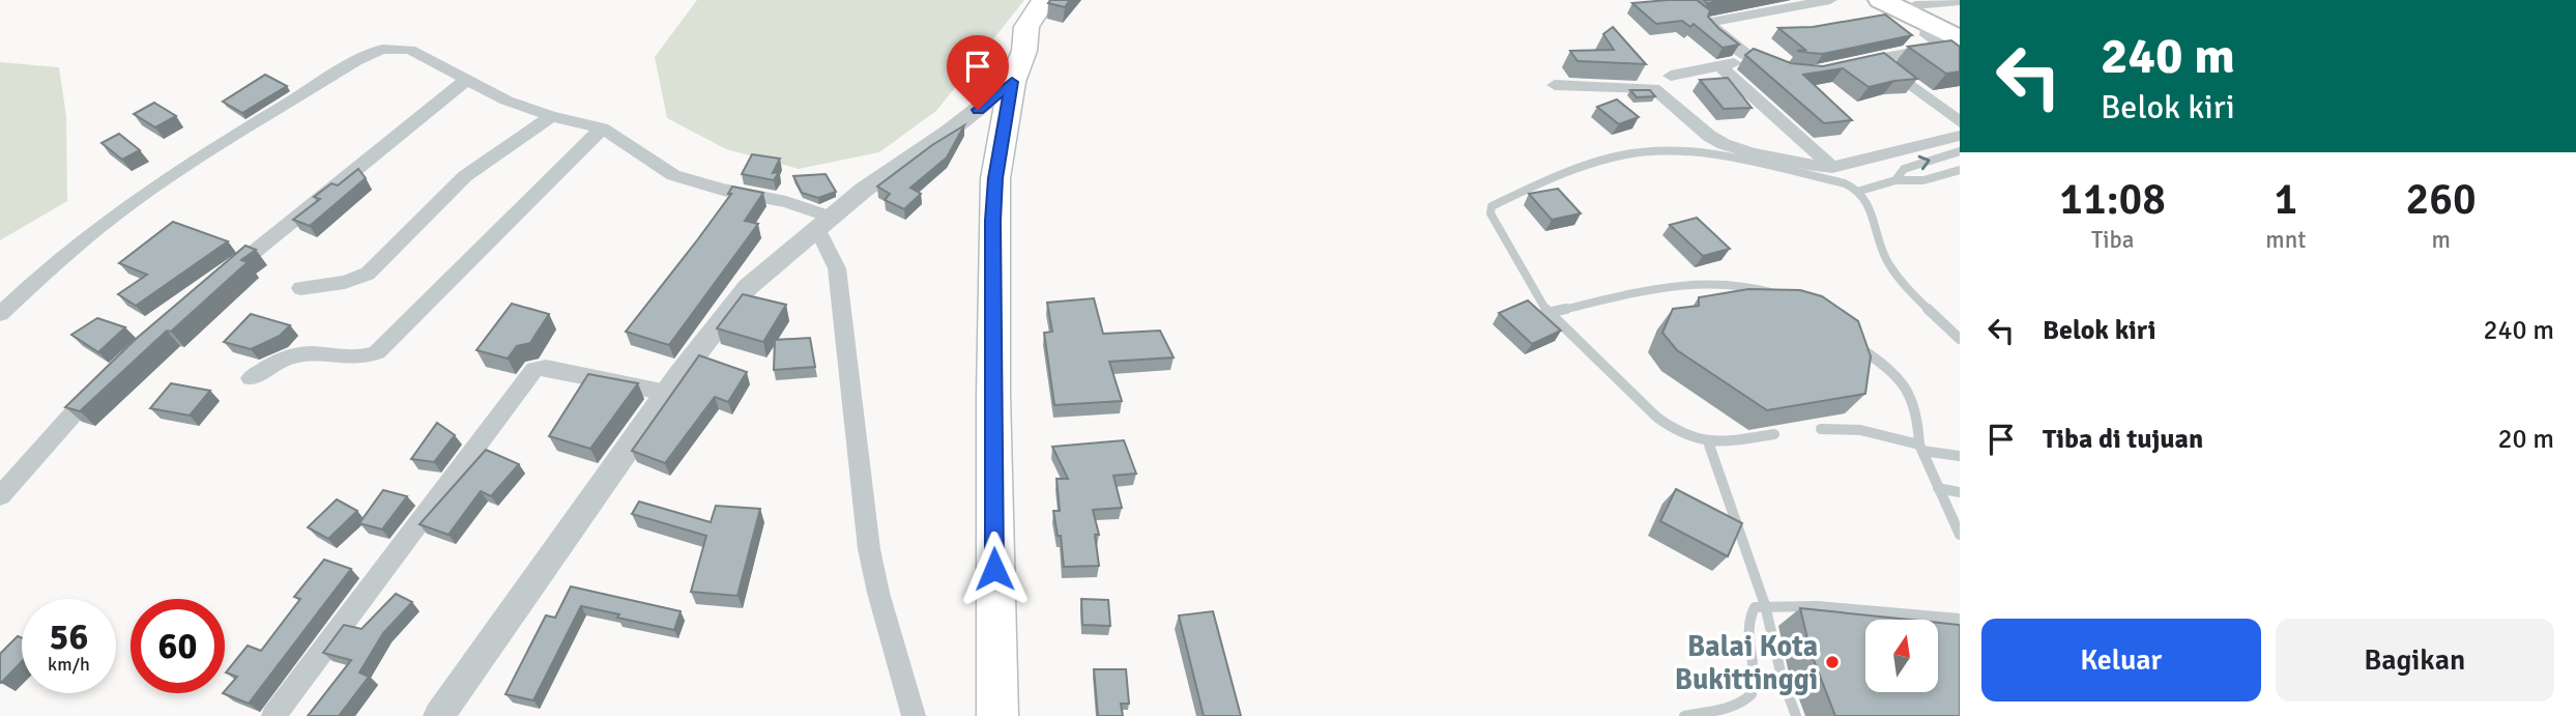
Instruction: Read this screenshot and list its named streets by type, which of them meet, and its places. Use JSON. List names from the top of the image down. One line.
{"places":["Balai Kota Bukittinggi"],"north":"top","page":{"turn":["240 m","Belok kiri"],"eta":["11:08","Tiba","1","mnt","260","m"],"list":[{"name":"Belok kiri","value":"240 m"},{"name":"Tiba di tujuan","value":"20 m"}],"speed":"56 km/h","limit":"60","buttons":["Keluar","Bagikan"]}}
